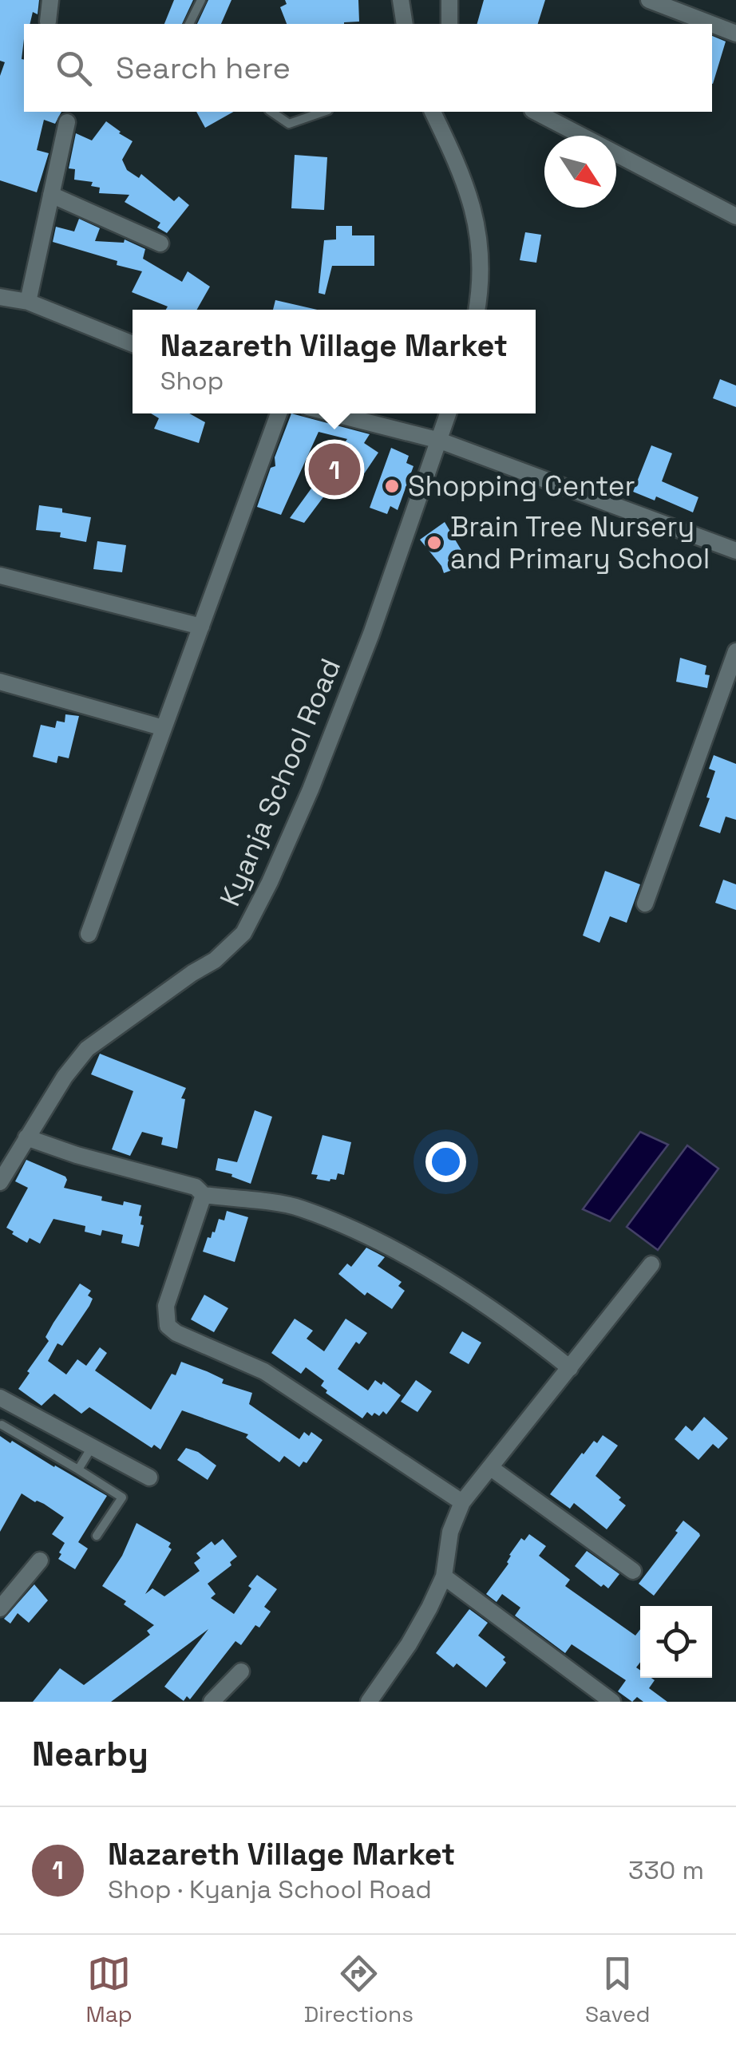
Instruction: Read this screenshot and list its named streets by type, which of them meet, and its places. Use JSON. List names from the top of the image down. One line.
{"streets":{"street":["Kyanja School Road"]},"places":["Shopping Center","Brain Tree Nursery and Primary School"],"north":"bottom right","page":{"search":"Search here","popup":["Nazareth Village Market","Shop"],"pins":"1","heading":"Nearby","list":[{"mark":"1","name":"Nazareth Village Market","note":"Shop · Kyanja School Road","value":"330 m"}],"nav":["Map","Directions","Saved"]}}
